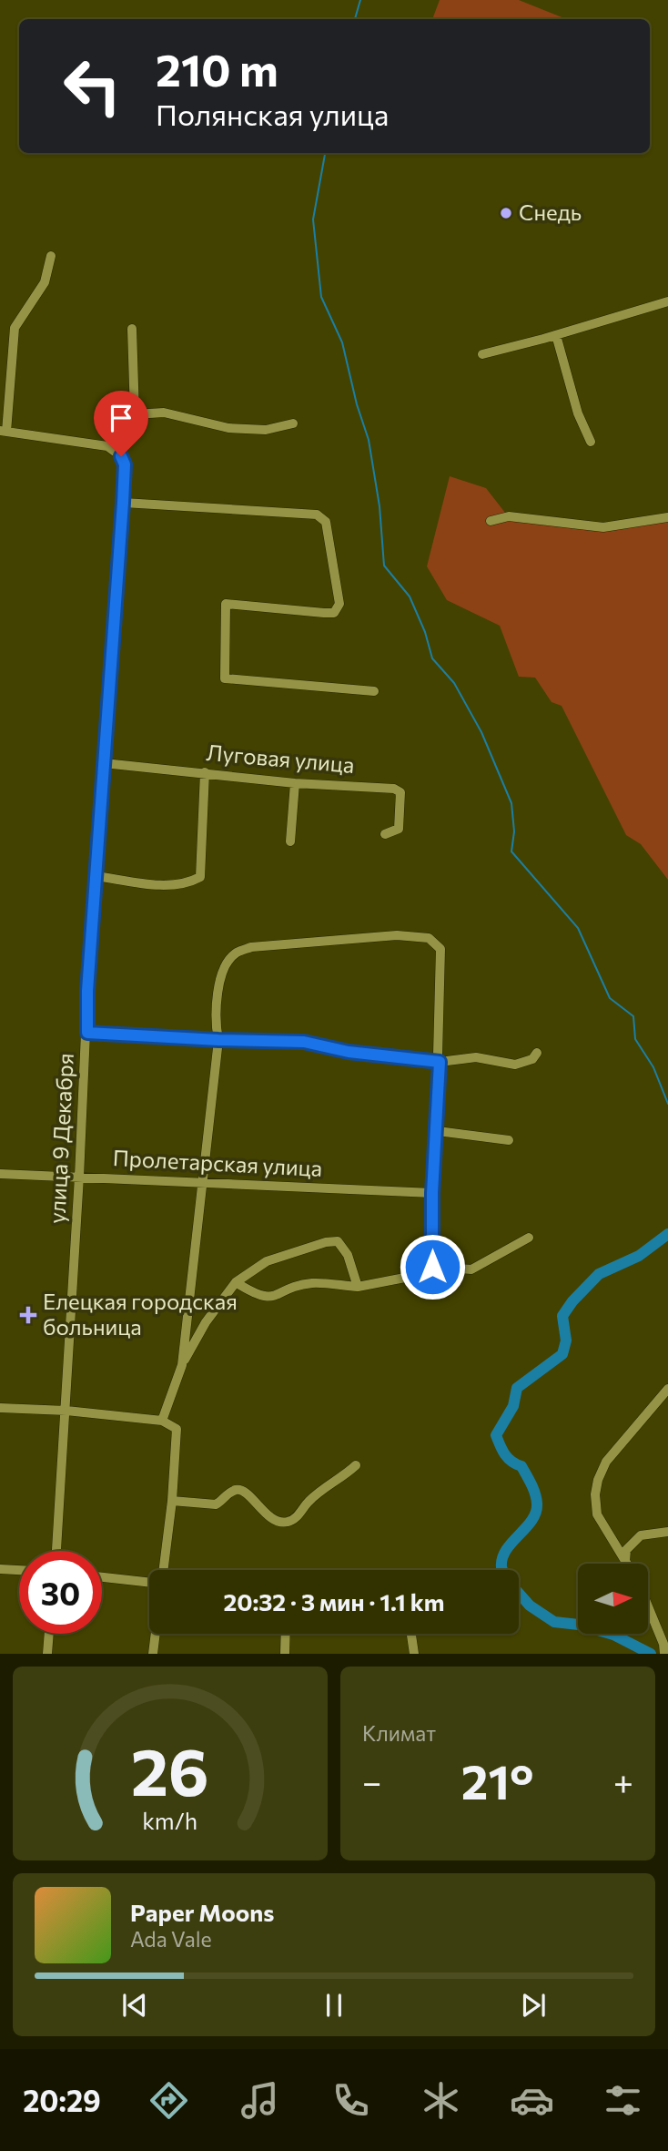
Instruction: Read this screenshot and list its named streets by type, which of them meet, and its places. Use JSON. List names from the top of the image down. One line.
{"streets":{"street":["Луговая улица","улица 9 Декабря","Пролетарская улица"]},"crossings":[["Луговая улица","улица 9 Декабря"],["улица 9 Декабря","Пролетарская улица"]],"places":{"other":["Снедь"],"health":["Елецкая городская больница"]},"north":"right","page":{"turn":["210 m","Полянская улица"],"limit":"30","trip":"20:32 · 3 мин · 1.1 km","tile":"Климат","heat":["−","21°","+"],"song":["Paper Moons","Ada Vale"],"tabs":"20:29","gauge":["26","km/h"]}}
